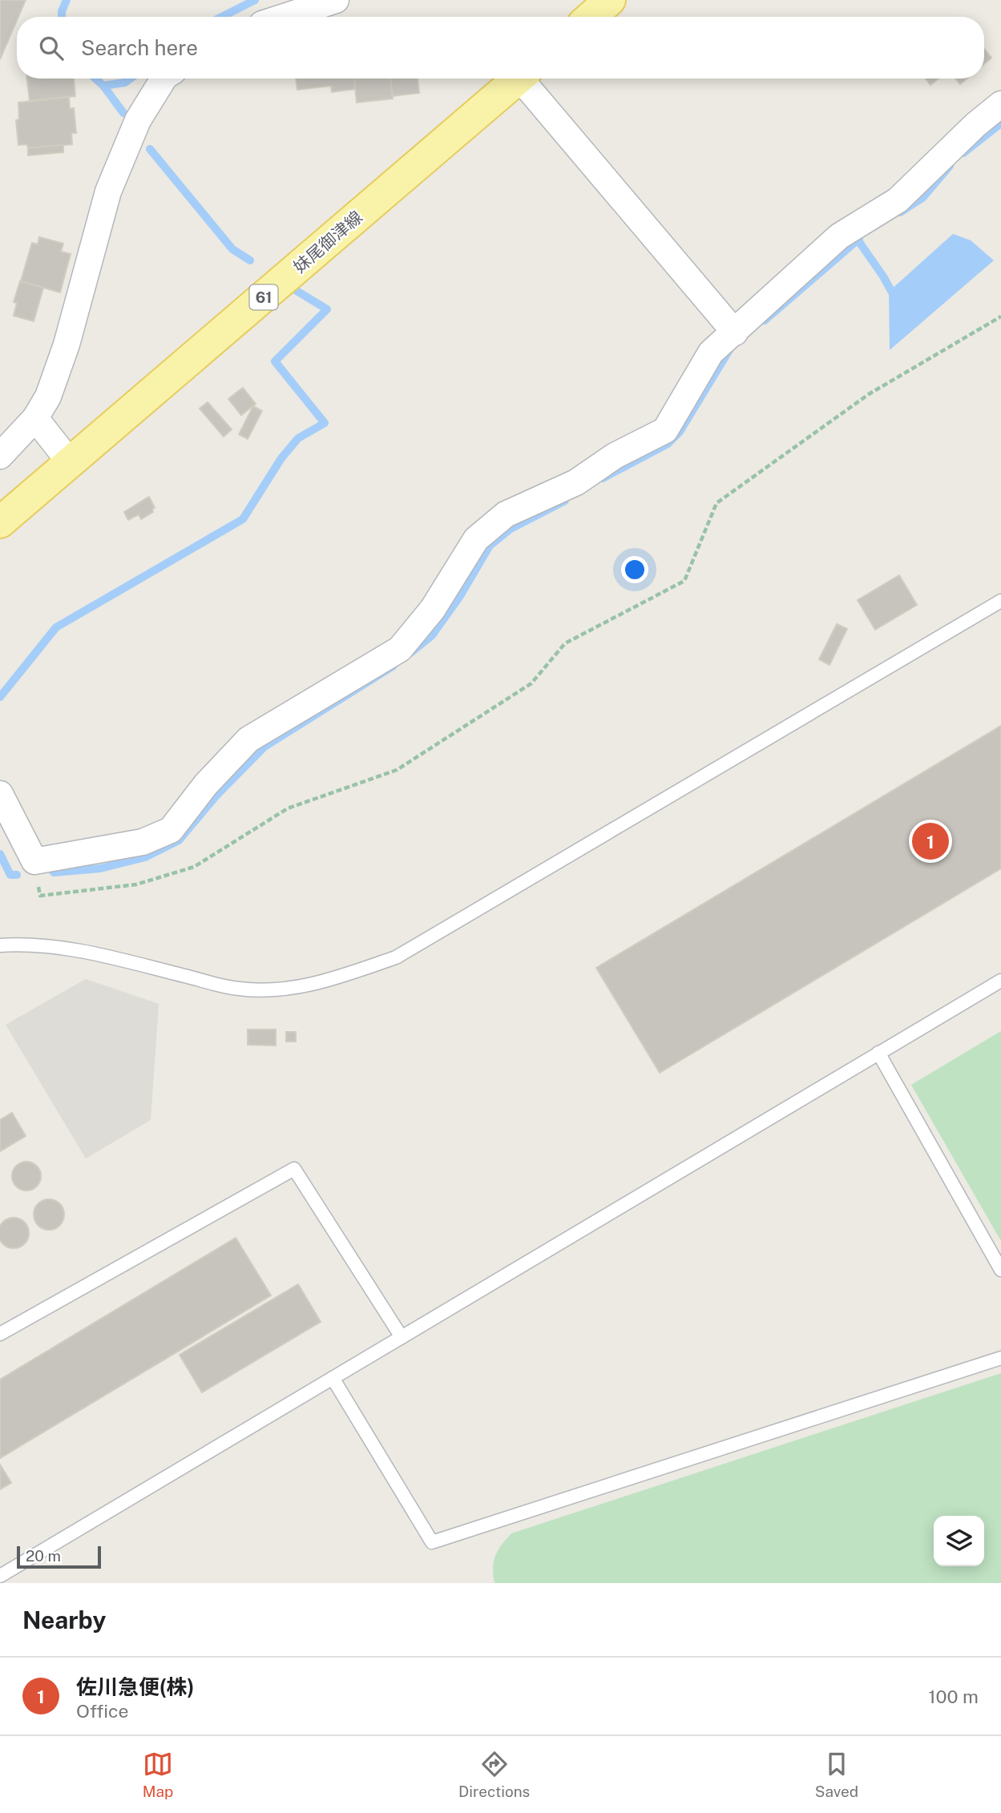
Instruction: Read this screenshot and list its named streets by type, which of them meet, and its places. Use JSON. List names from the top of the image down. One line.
{"streets":{"main road":["妹尾御津線","61"]},"scale_bar":"20 m","page":{"search":"Search here","pins":"1","scale":"20 m","heading":"Nearby","list":[{"mark":"1","name":"佐川急便(株)","note":"Office","value":"100 m"}],"nav":["Map","Directions","Saved"]}}
